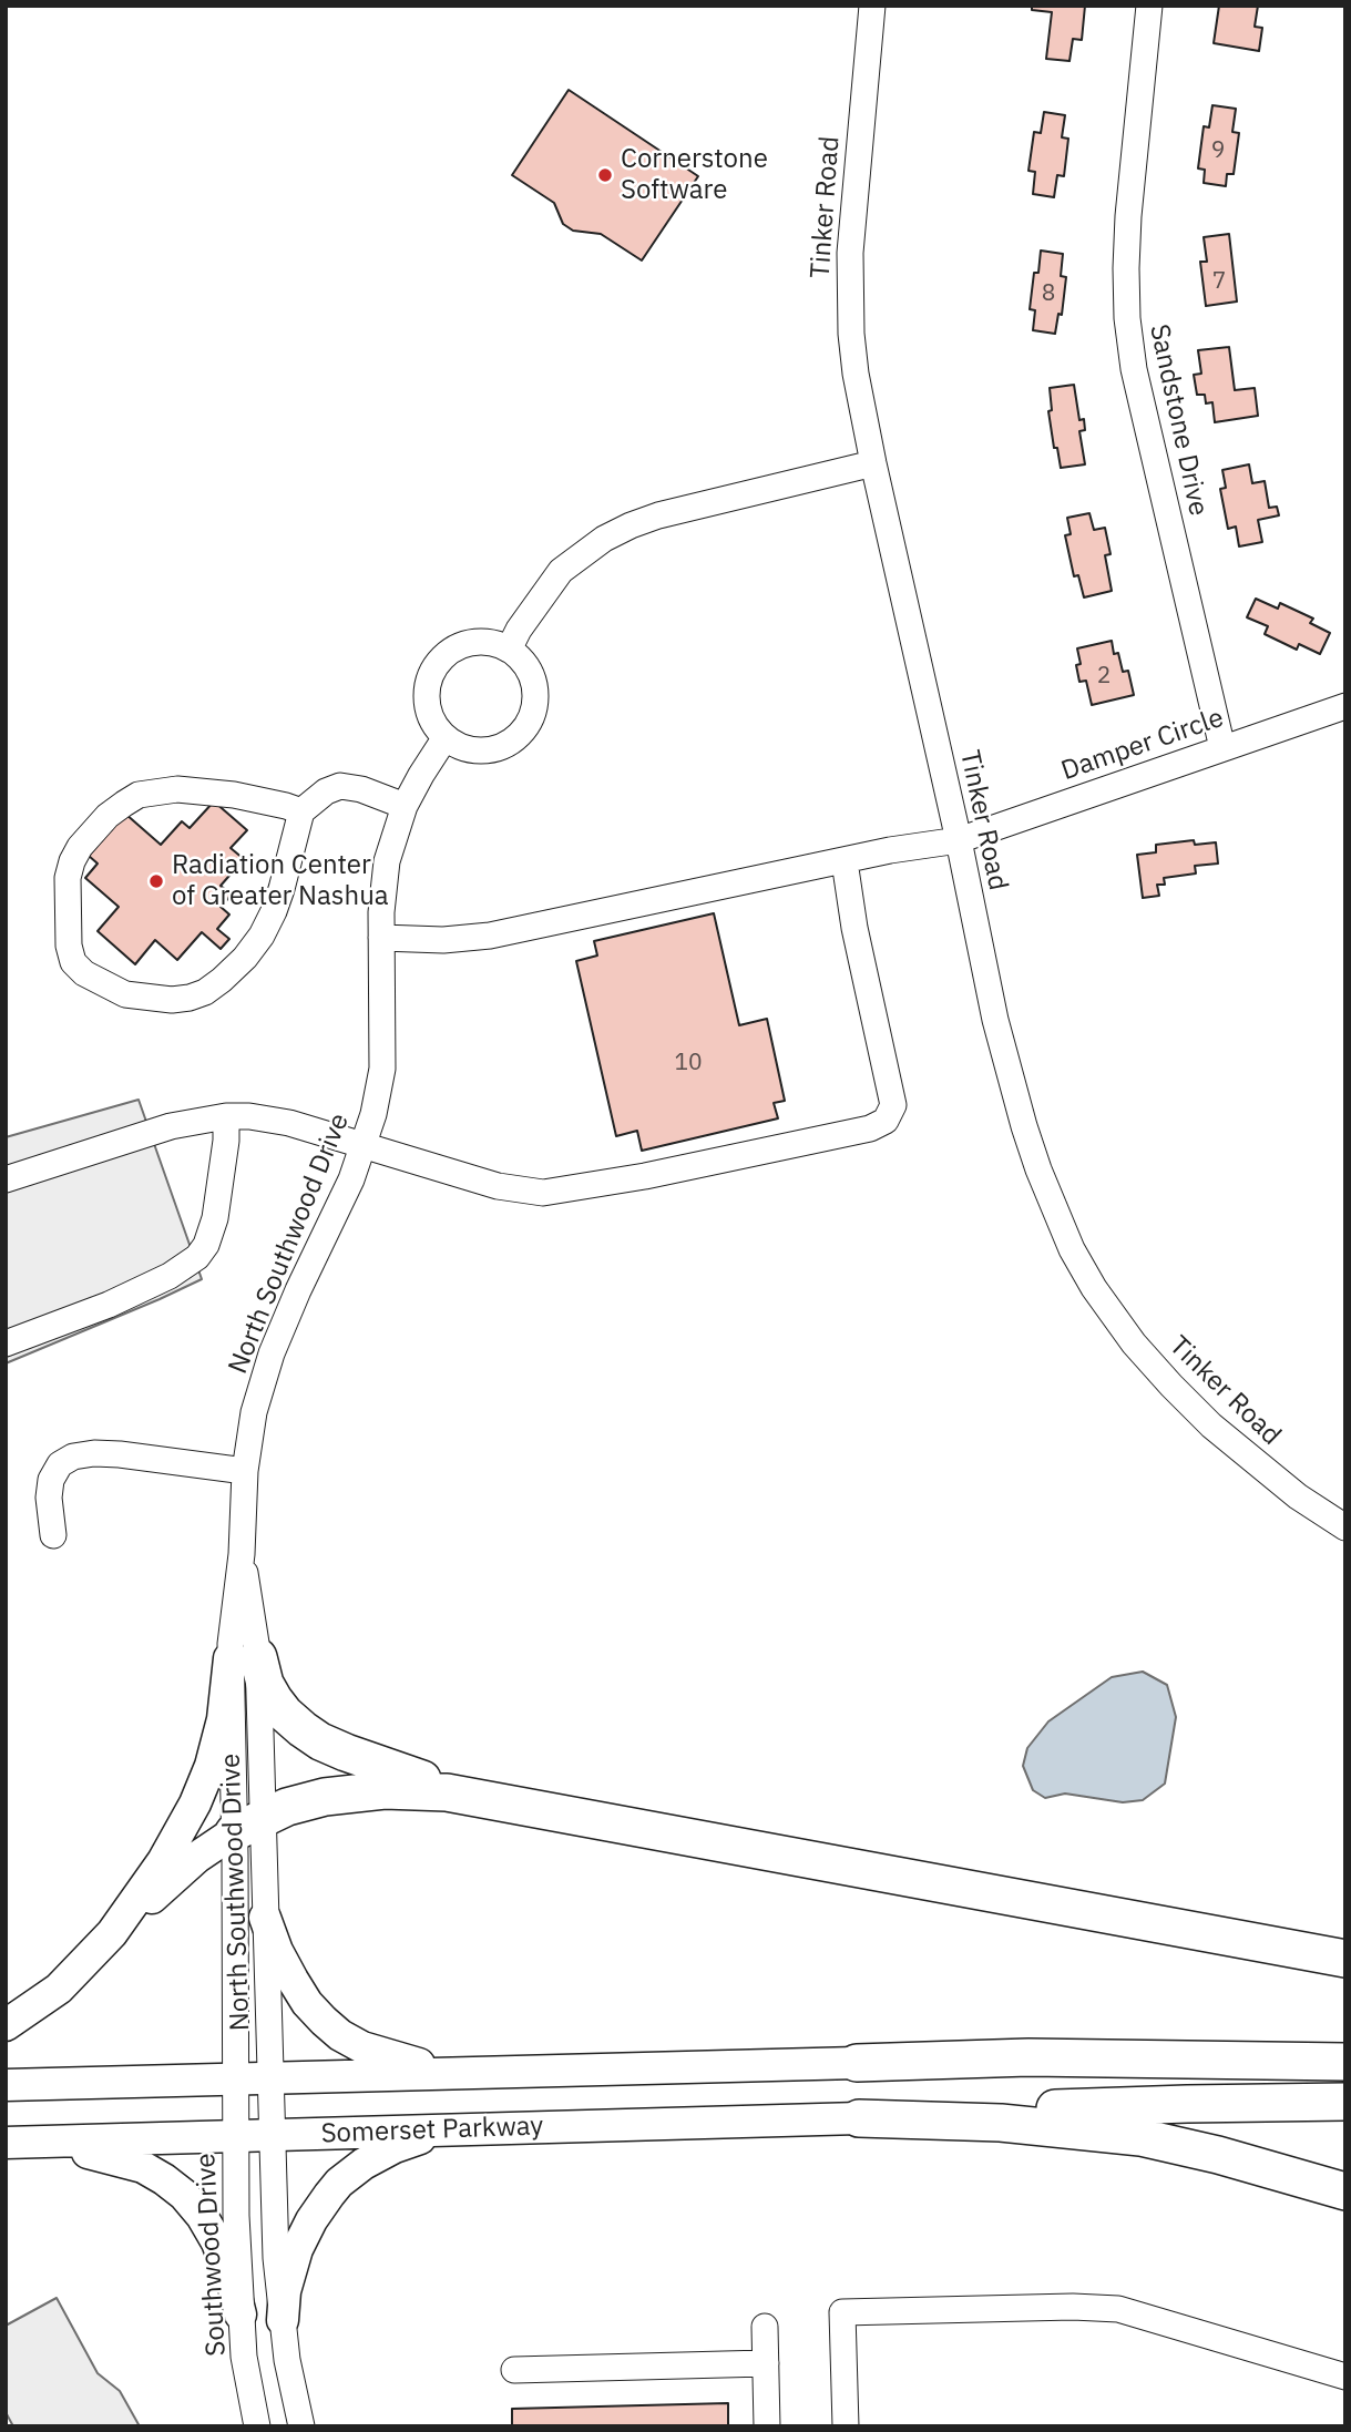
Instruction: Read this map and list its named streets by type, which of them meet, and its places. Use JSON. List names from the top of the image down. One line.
{"streets":{"main road":["Somerset Parkway"],"street":["Tinker Road","Sandstone Drive","Damper Circle","North Southwood Drive","Southwood Drive"]},"crossings":[["Tinker Road","Damper Circle"],["Sandstone Drive","Damper Circle"],["Damper Circle","North Southwood Drive"],["North Southwood Drive","Somerset Parkway"],["North Southwood Drive","Southwood Drive"],["Somerset Parkway","Southwood Drive"]],"places":["Cornerstone Software","Radiation Center of Greater Nashua"],"house_numbers":["9","7","8","2","10"]}
